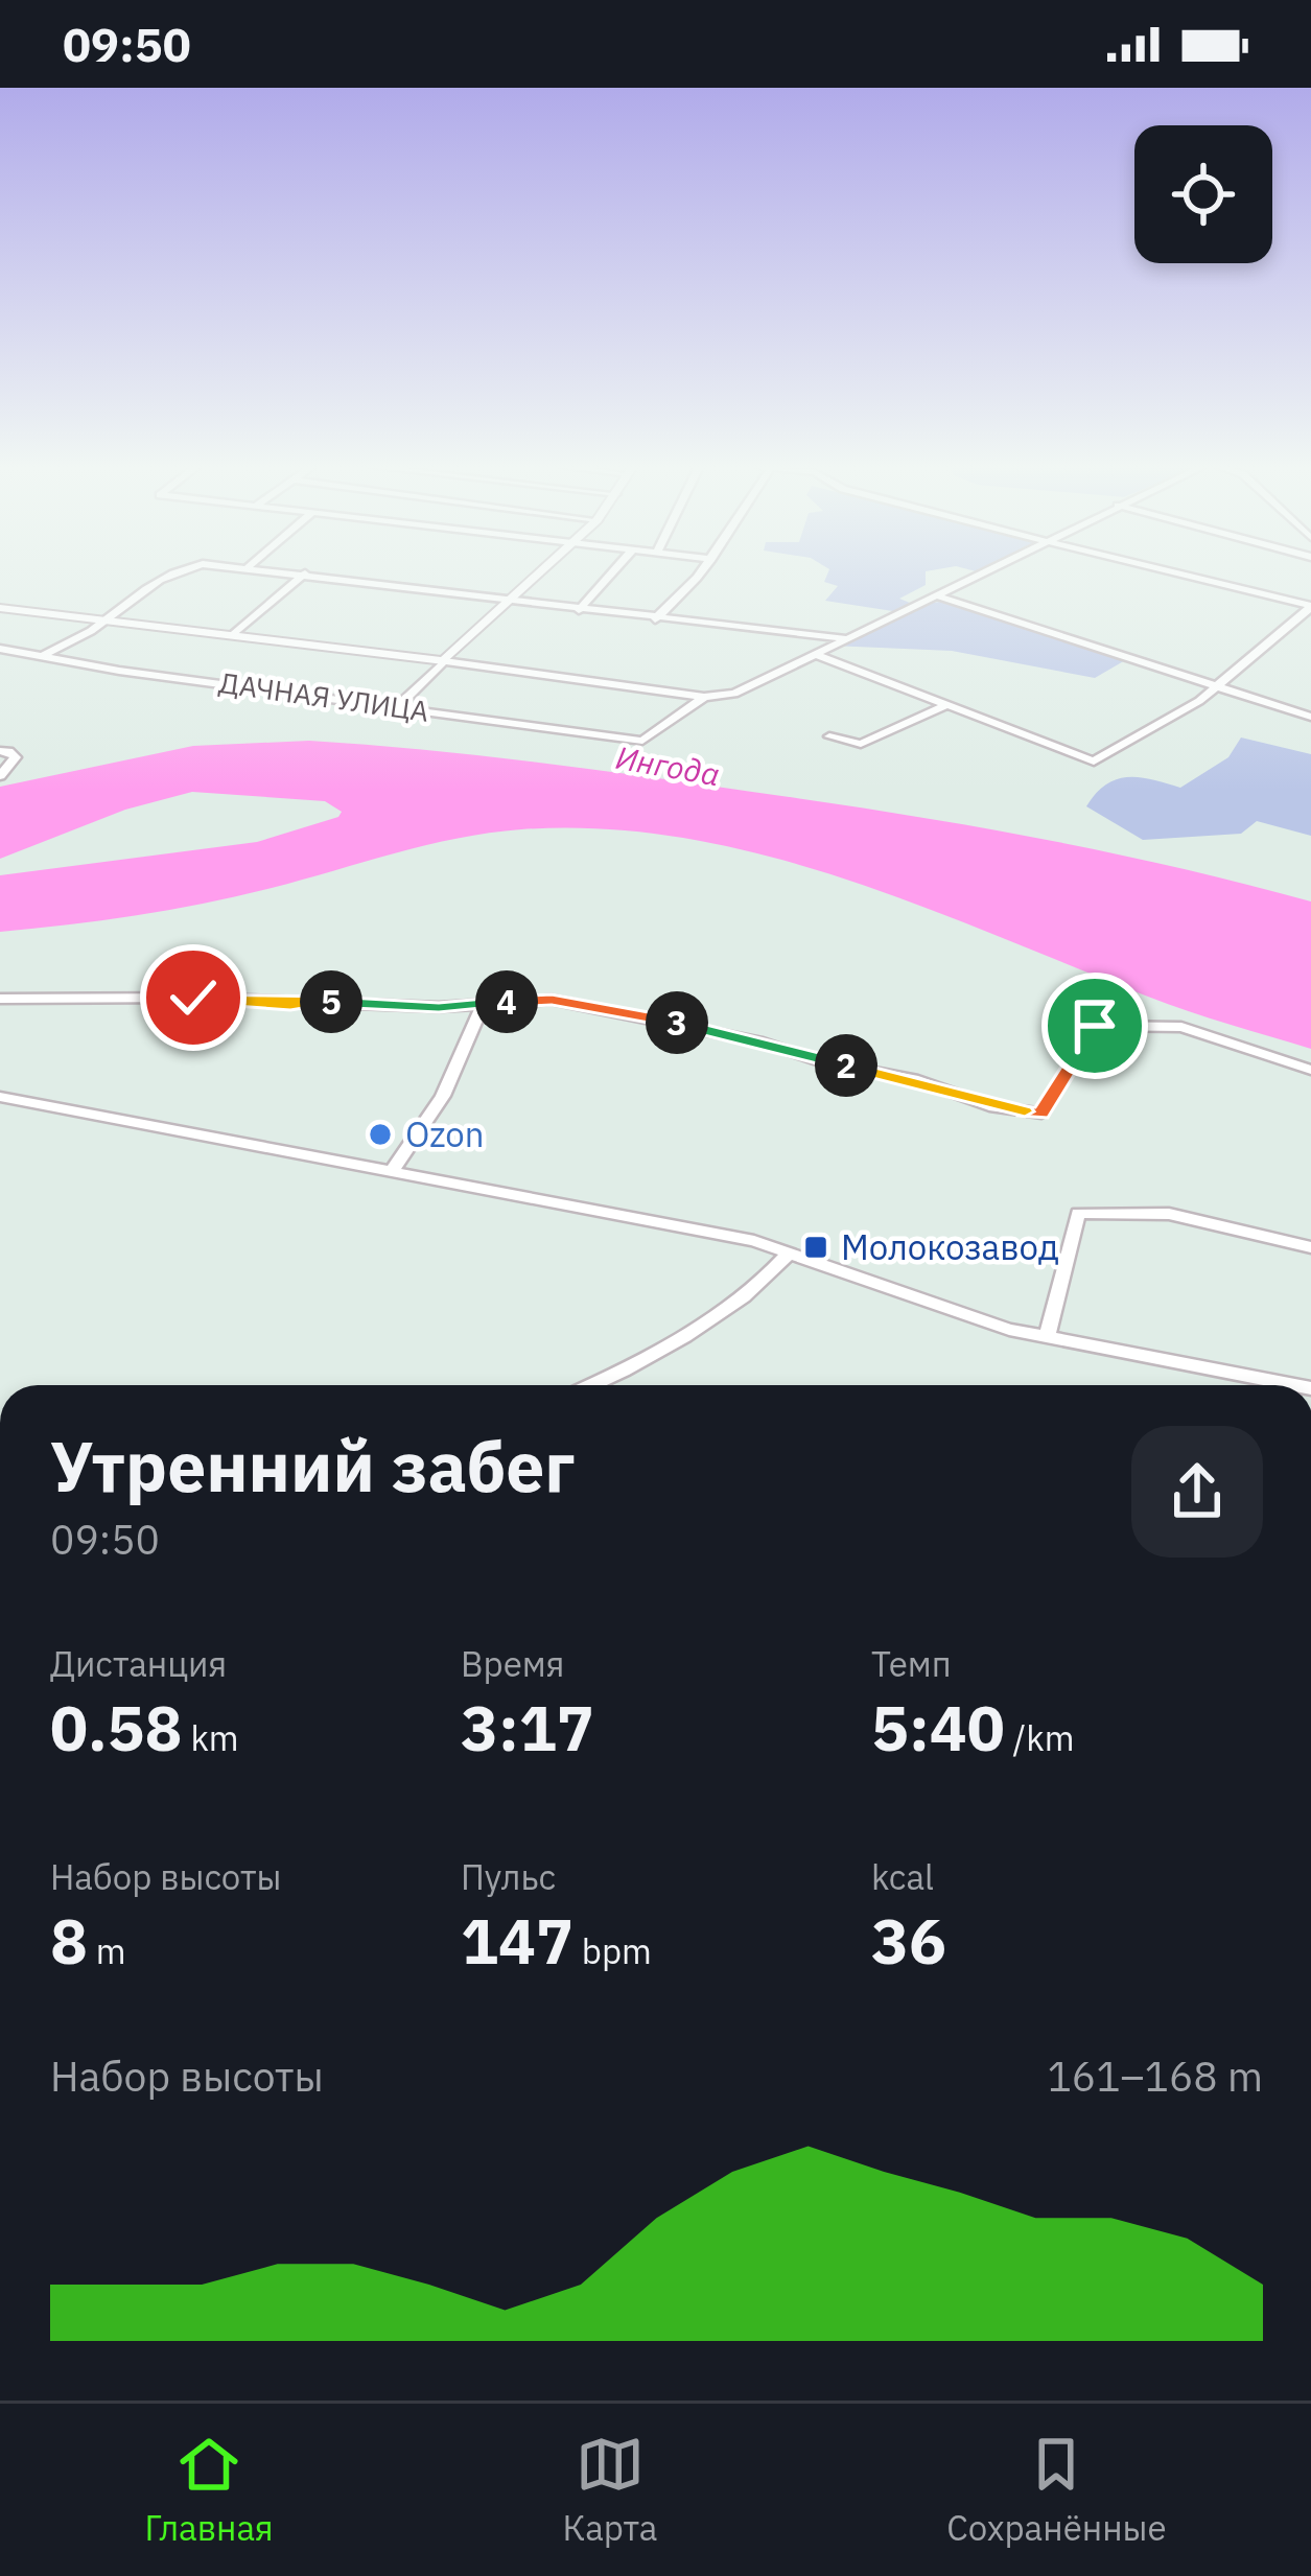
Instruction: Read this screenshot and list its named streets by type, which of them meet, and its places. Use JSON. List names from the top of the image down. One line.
{"streets":{"street":["ДАЧНАЯ УЛИЦА"]},"water":["Ингода"],"places":{"other":["Ozon"],"transit":["Молокозавод"]},"page":{"status":"09:50","pins":["4","5","3","2"],"heading":["Утренний забег","09:50"],"stats":[["Дистанция","0.58 km"],["Время","3:17"],["Темп","5:40 /km"],["Набор высоты","8 m"],["Пульс","147 bpm"],["kcal","36"]],"chart":["Набор высоты","161–168 m"],"tabs":["Главная","Карта","Сохранённые"]}}
